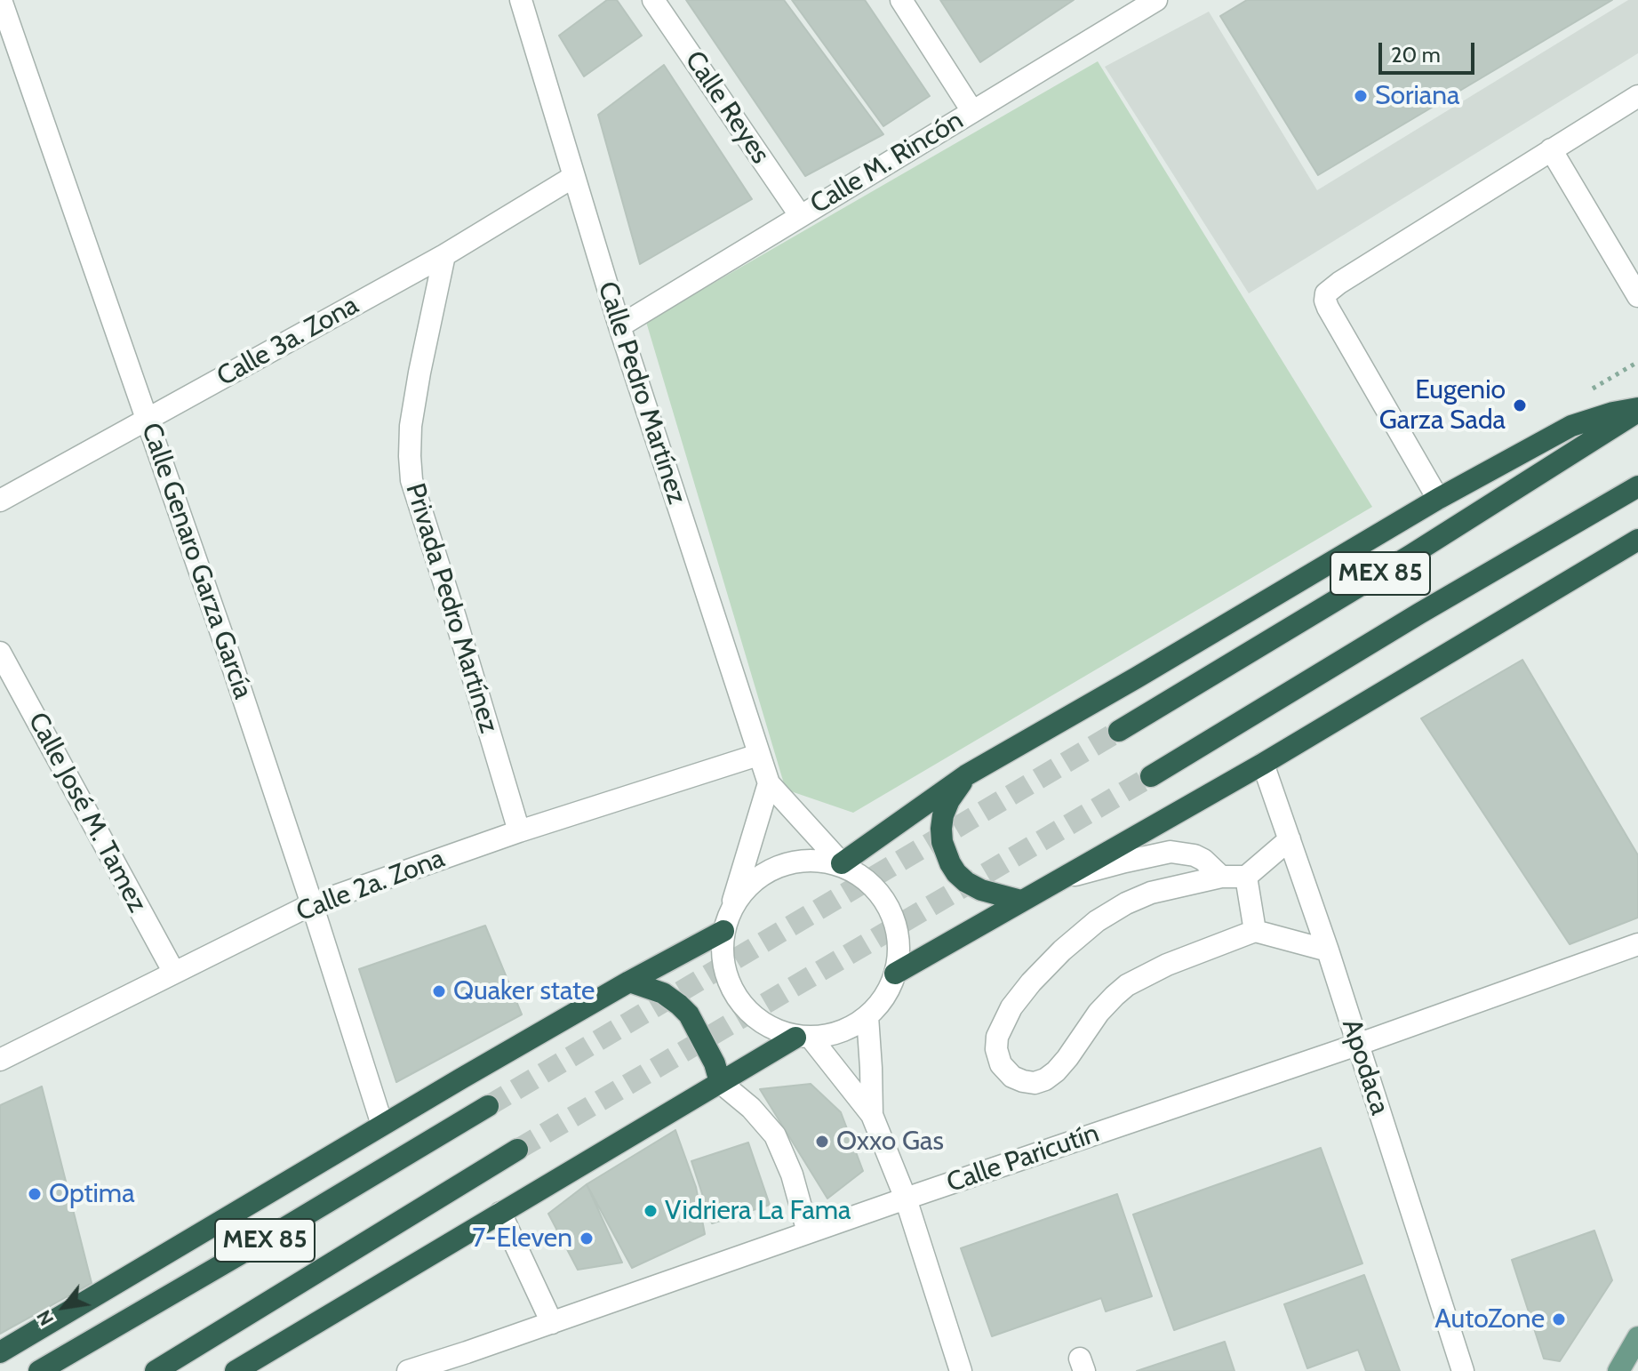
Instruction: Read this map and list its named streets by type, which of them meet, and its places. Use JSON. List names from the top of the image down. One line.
{"streets":{"highway":["MEX 85"],"street":["Calle Reyes","Calle M. Rincón","Calle 3a. Zona","Calle Pedro Martínez","Calle Genaro Garza García","Privada Pedro Martínez","Calle José M. Tamez","Calle 2a. Zona","Apodaca","Calle Paricutín"]},"crossings":[["Calle Reyes","Calle M. Rincón"],["Calle M. Rincón","Calle Pedro Martínez"],["Calle 3a. Zona","Calle Pedro Martínez"],["Calle 3a. Zona","Calle Genaro Garza García"],["Calle 3a. Zona","Privada Pedro Martínez"],["Calle Pedro Martínez","Calle 2a. Zona"],["Calle Genaro Garza García","Calle 2a. Zona"],["Privada Pedro Martínez","Calle 2a. Zona"],["Calle José M. Tamez","Calle 2a. Zona"],["Apodaca","Calle Paricutín"]],"places":["Soriana","Eugenio Garza Sada","Quaker state","Oxxo Gas","Optima","Vidriera La Fama","7-Eleven","AutoZone"],"scale_bar":"20 m","north":"bottom left"}
